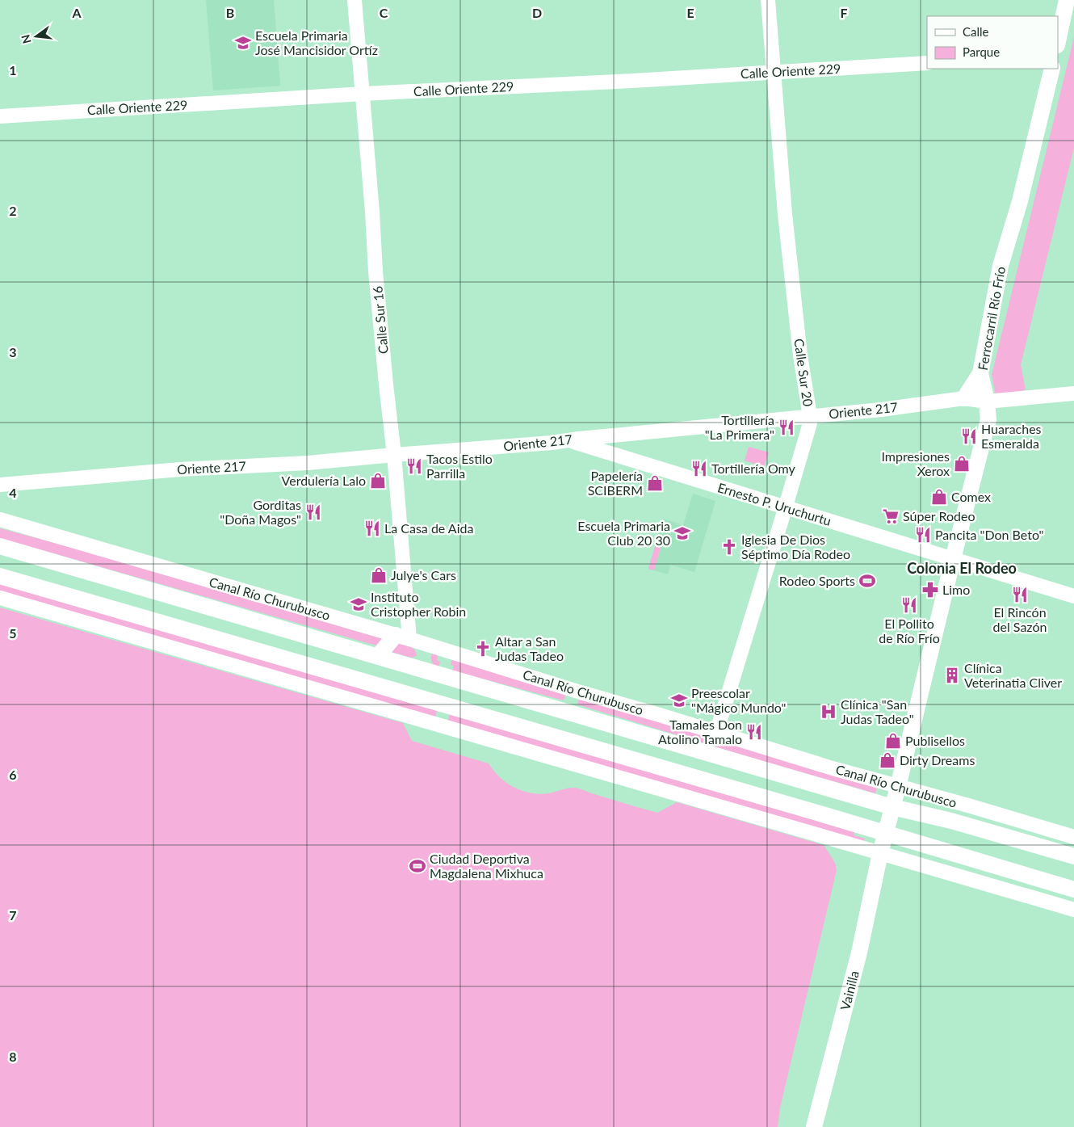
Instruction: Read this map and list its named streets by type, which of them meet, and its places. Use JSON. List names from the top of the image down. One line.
{"streets":{"main road":["Ferrocarril Río Frío","Canal Río Churubusco","Vainilla"],"street":["Calle Oriente 229","Calle Sur 16","Calle Sur 20","Oriente 217","Ernesto P. Uruchurtu"]},"crossings":[["Calle Oriente 229","Calle Sur 16"],["Calle Oriente 229","Calle Sur 20"],["Ferrocarril Río Frío","Oriente 217"],["Ferrocarril Río Frío","Ernesto P. Uruchurtu"],["Ferrocarril Río Frío","Canal Río Churubusco"],["Ferrocarril Río Frío","Vainilla"],["Calle Sur 16","Oriente 217"],["Calle Sur 16","Canal Río Churubusco"],["Calle Sur 20","Oriente 217"],["Calle Sur 20","Ernesto P. Uruchurtu"],["Calle Sur 20","Canal Río Churubusco"],["Oriente 217","Ernesto P. Uruchurtu"]],"districts":["Colonia El Rodeo"],"places":{"school or university":["Escuela Primaria José Mancisidor Ortíz","Escuela Primaria Club 20 30","Instituto Cristopher Robin","Preescolar \"Mágico Mundo\""],"restaurant":["Tortillería \"La Primera\"","Huaraches Esmeralda","Tacos Estilo Parrilla","Tortillería Omy","Gorditas \"Doña Magos\"","La Casa de Aida","Pancita \"Don Beto\"","El Rincón del Sazón","El Pollito de Río Frío","Tamales Don Atolino Tamalo"],"shop":["Impresiones Xerox","Verdulería Lalo","Papelería SCIBERM","Comex","Julye's Cars","Publisellos","Dirty Dreams"],"supermarket":["Súper Rodeo"],"church":["Iglesia De Dios Séptimo Día Rodeo","Altar a San Judas Tadeo"],"sports":["Rodeo Sports","Ciudad Deportiva Magdalena Mixhuca"],"pharmacy":["Limo"],"building":["Clínica Veterinatia Cliver"],"hospital":["Clínica \"San Judas Tadeo\""]},"legend":["Calle","Parque"],"north":"left","grid":{"columns":["A","B","C","D","E","F"],"rows":["1","2","3","4","5","6","7","8"]}}
